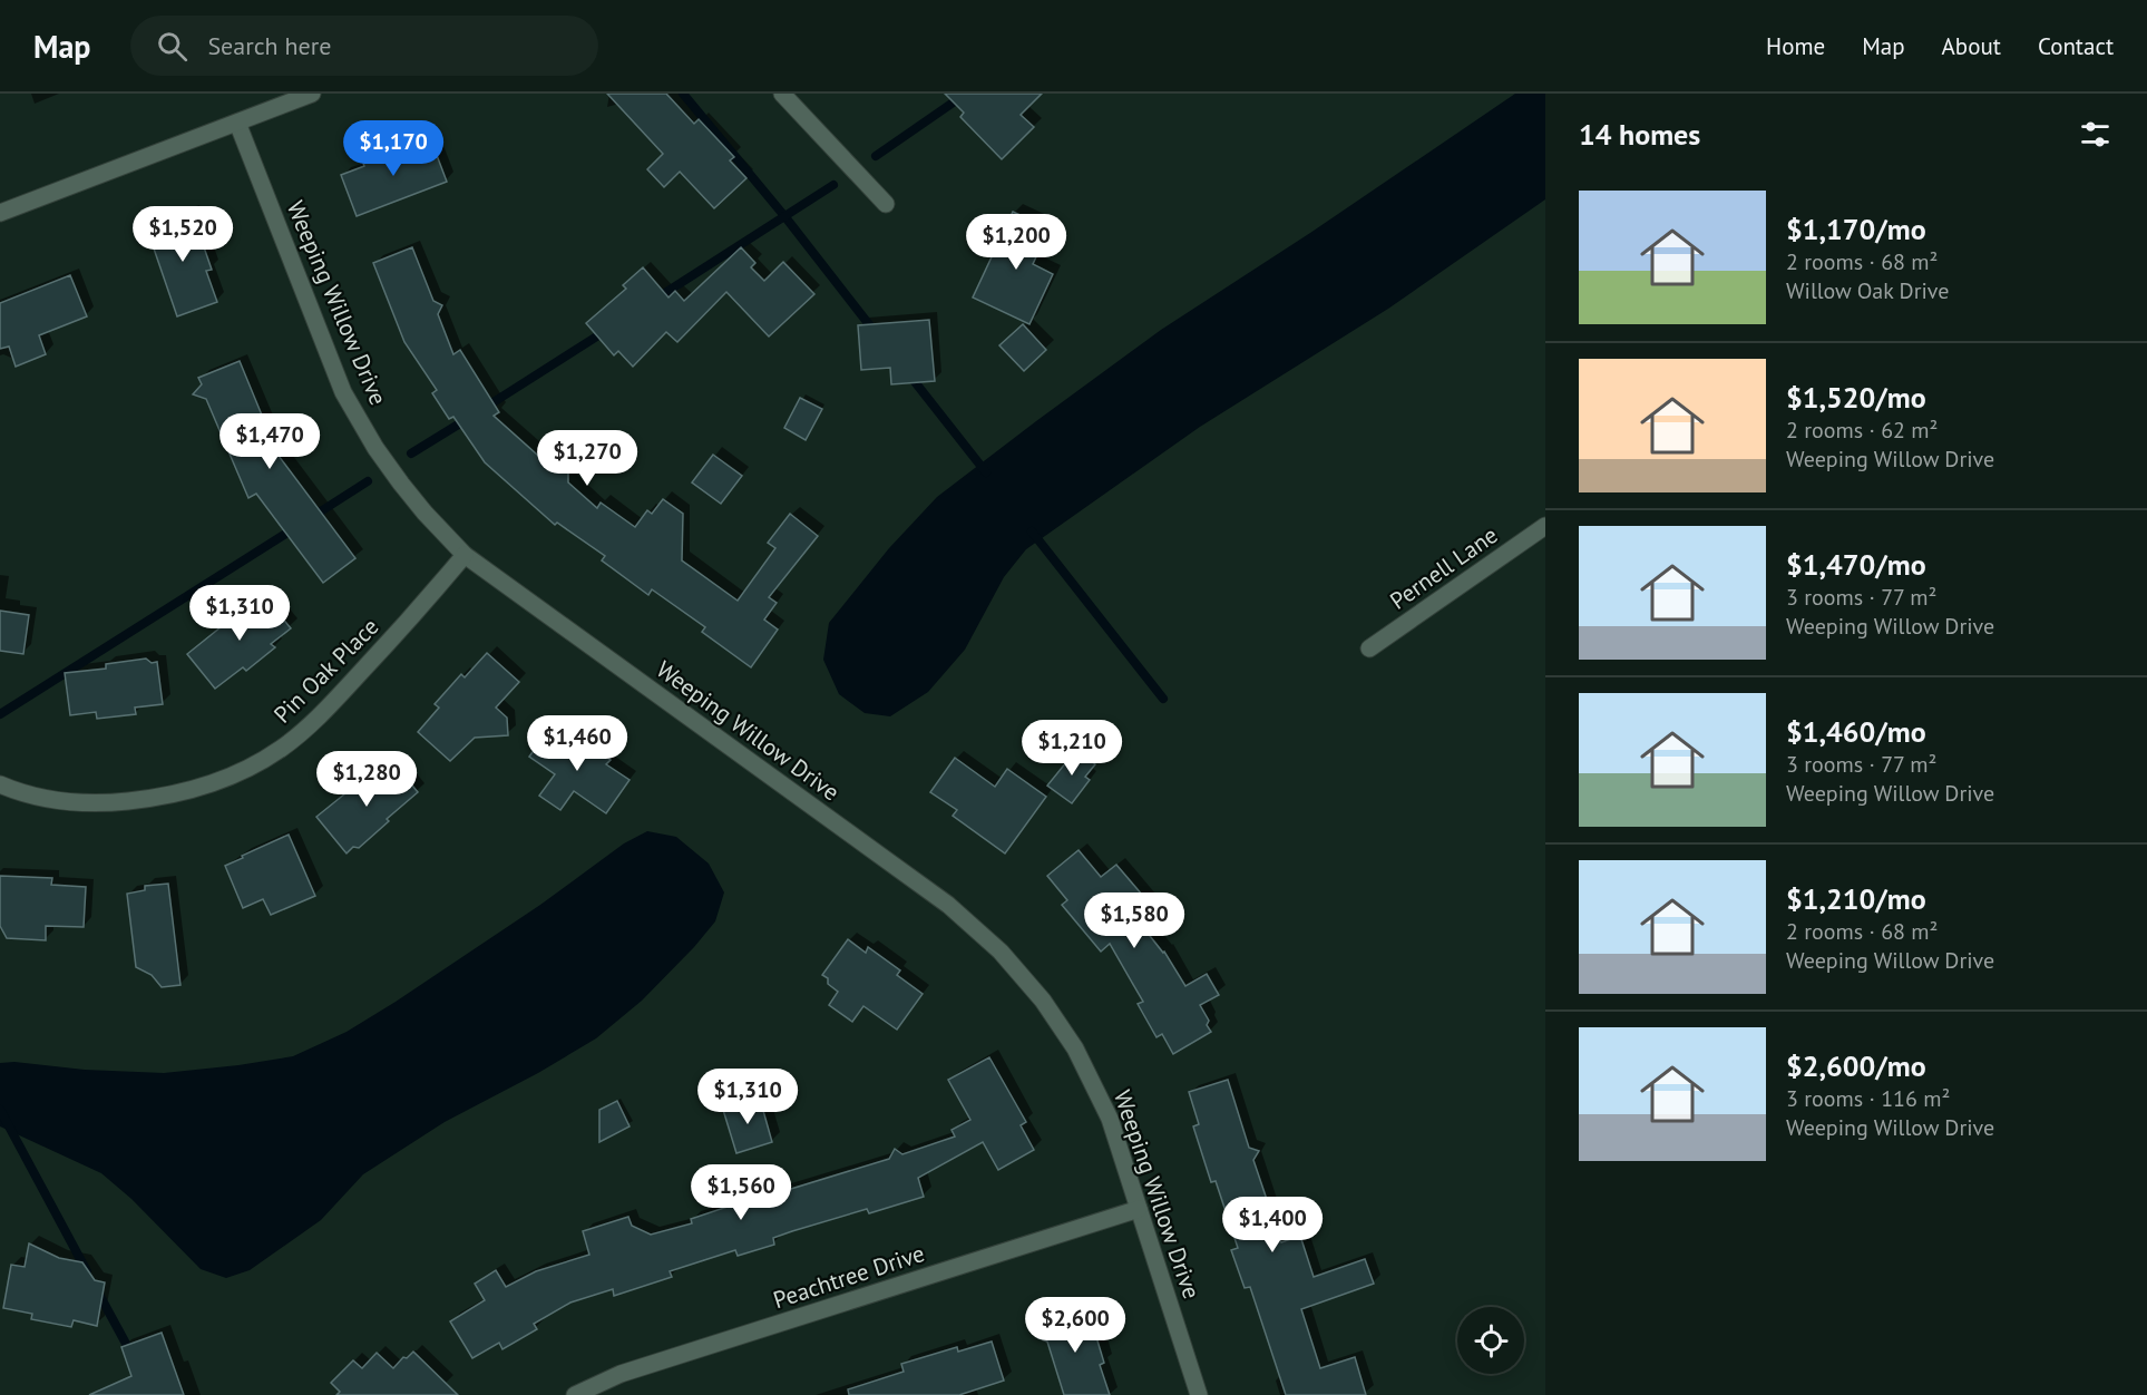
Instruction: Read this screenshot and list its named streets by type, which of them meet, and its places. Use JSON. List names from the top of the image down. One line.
{"streets":{"street":["Weeping Willow Drive","Pernell Lane","Pin Oak Place","Peachtree Drive"]},"crossings":[["Weeping Willow Drive","Pin Oak Place"],["Weeping Willow Drive","Peachtree Drive"]],"page":{"header":"Map","search":"Search here","nav":["Home","Map","About","Contact"],"heading":"14 homes","price":["$1,170","$1,520","$1,200","$1,470","$1,270","$1,310","$1,460","$1,210","$1,280","$1,580","$1,310","$1,560","$1,400","$2,600"],"list":[{"name":"$1,170/mo","note":"2 rooms · 68 m² · Willow Oak Drive"},{"name":"$1,520/mo","note":"2 rooms · 62 m² · Weeping Willow Drive"},{"name":"$1,470/mo","note":"3 rooms · 77 m² · Weeping Willow Drive"},{"name":"$1,460/mo","note":"3 rooms · 77 m² · Weeping Willow Drive"},{"name":"$1,210/mo","note":"2 rooms · 68 m² · Weeping Willow Drive"},{"name":"$2,600/mo","note":"3 rooms · 116 m² · Weeping Willow Drive"}]}}
